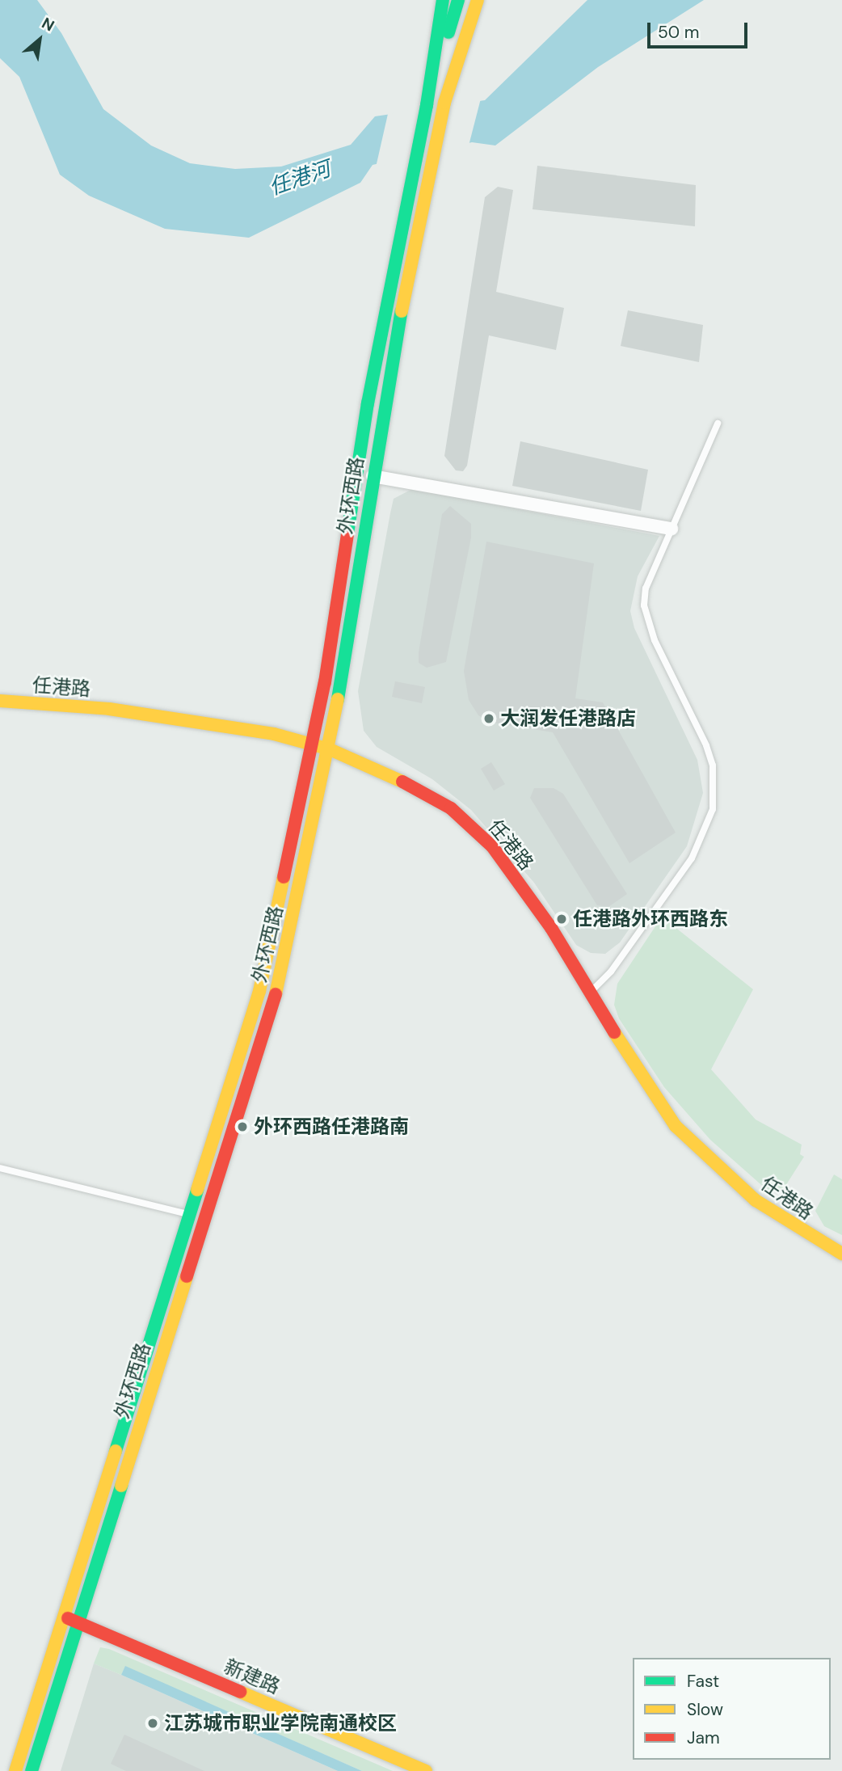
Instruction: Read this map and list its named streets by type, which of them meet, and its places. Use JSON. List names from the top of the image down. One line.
{"streets":{"main road":["外环西路","任港路","新建路"]},"crossings":[["外环西路","任港路"],["外环西路","新建路"]],"water":["任港河"],"places":["大润发任港路店","任港路外环西路东","外环西路任港路南","江苏城市职业学院南通校区"],"legend":["Fast","Slow","Jam"],"scale_bar":"50 m","north":"top right"}
